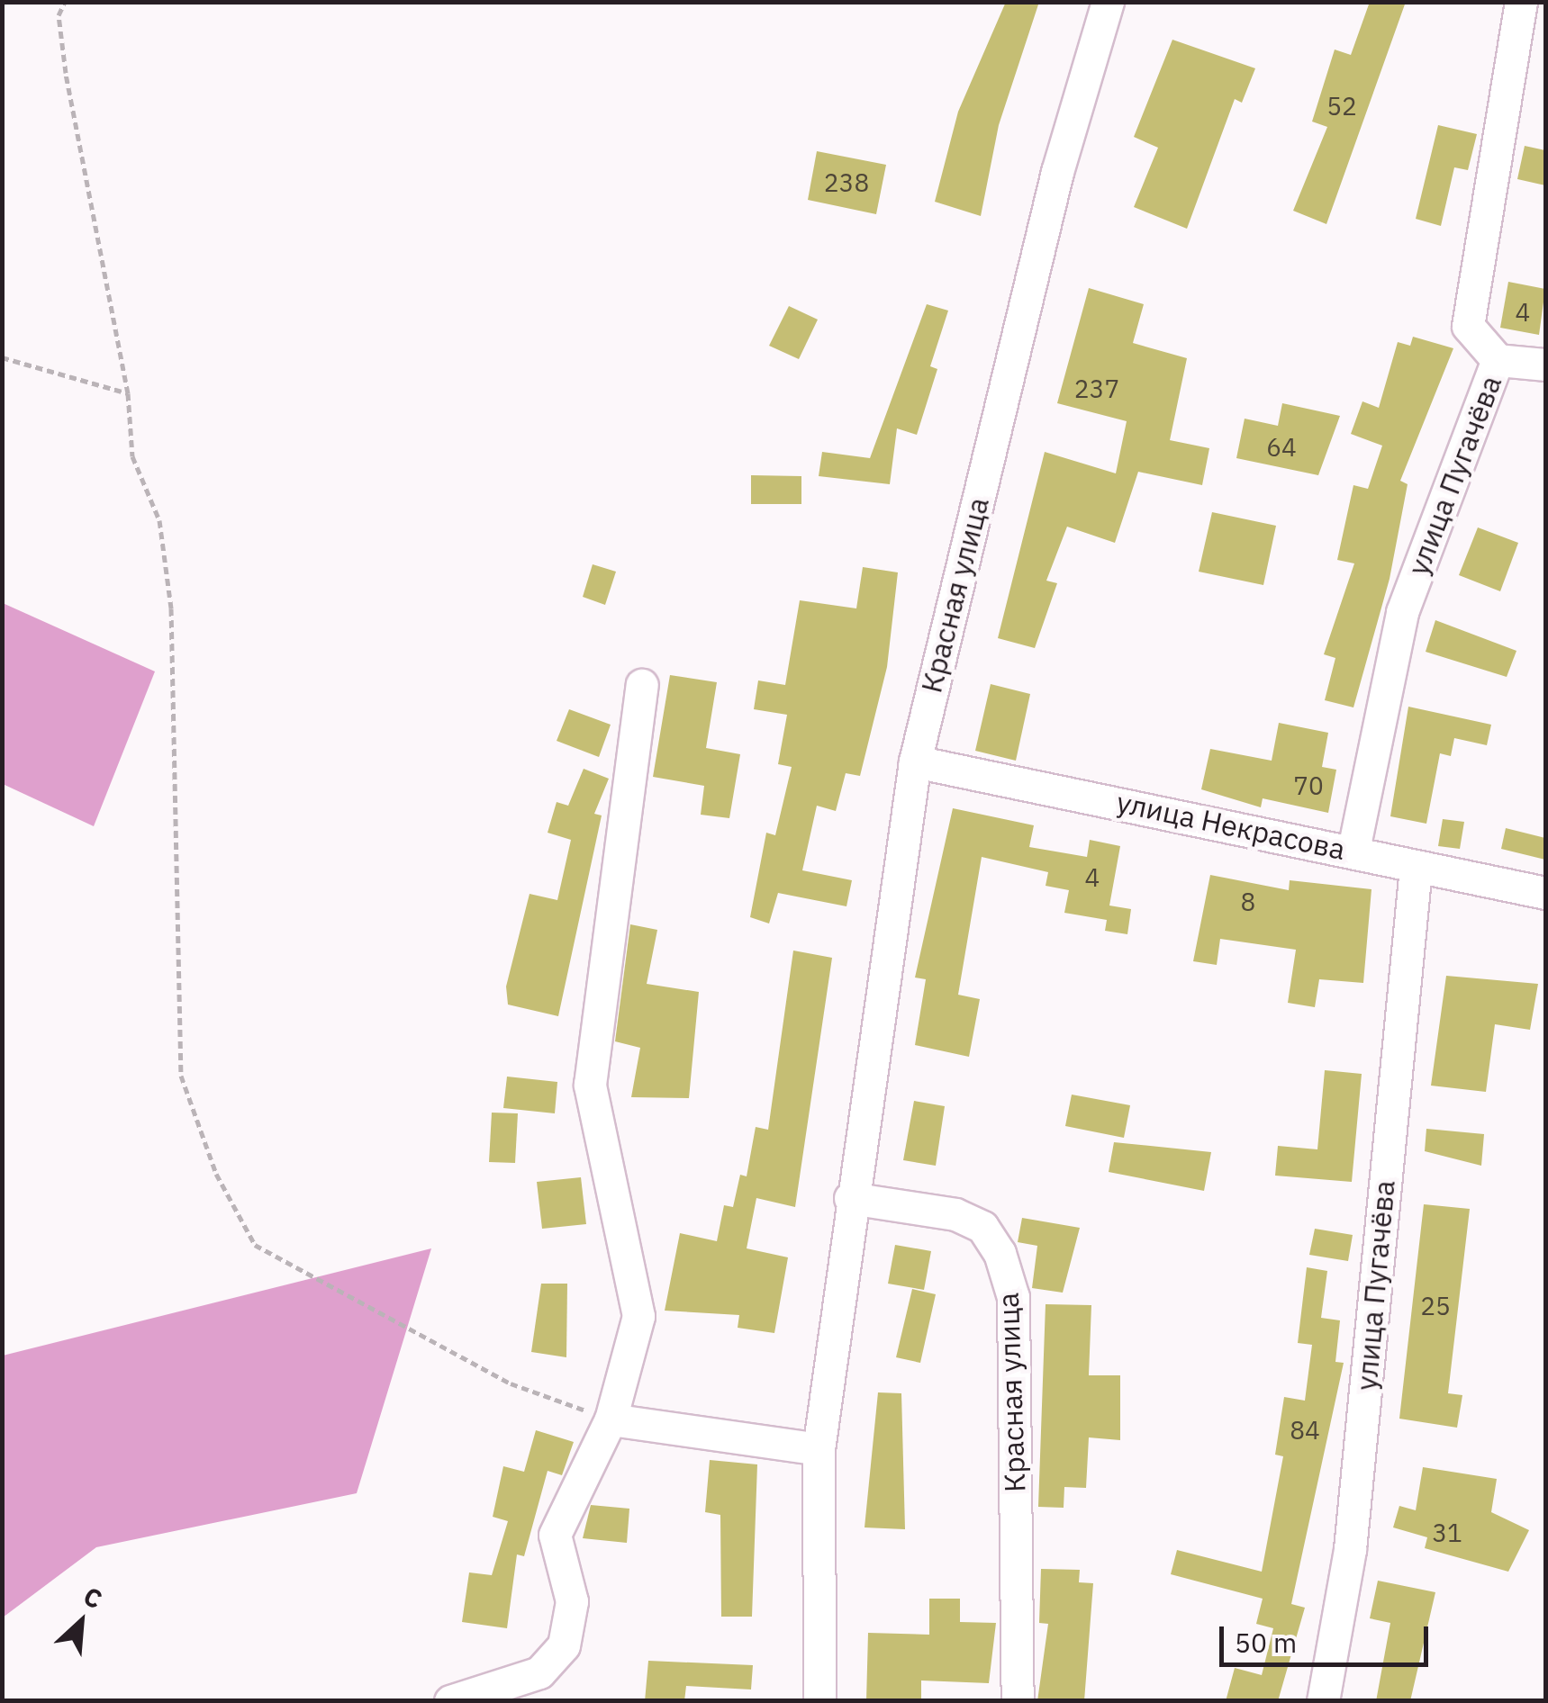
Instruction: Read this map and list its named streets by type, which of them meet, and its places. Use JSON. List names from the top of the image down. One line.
{"streets":{"street":["улица Пугачёва","Красная улица","улица Некрасова"]},"crossings":[["улица Пугачёва","улица Некрасова"],["Красная улица","улица Некрасова"]],"house_numbers":["52","238","4","237","64","70","4","8","25","84","31"],"scale_bar":"50 m","north":"top right"}
